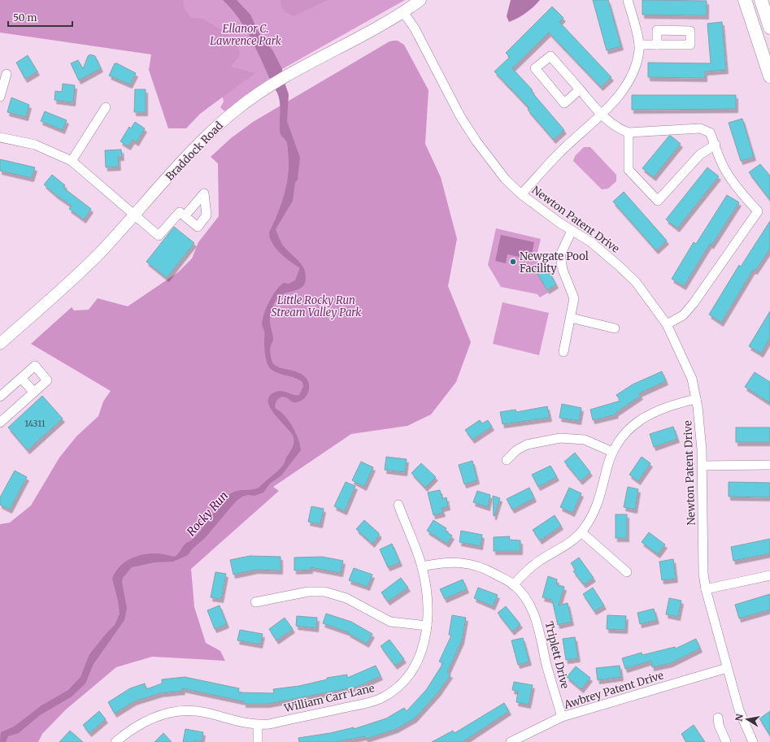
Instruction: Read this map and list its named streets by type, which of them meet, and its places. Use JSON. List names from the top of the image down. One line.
{"streets":{"main road":["Braddock Road"],"street":["Newton Patent Drive","Triplett Drive","Awbrey Patent Drive","William Carr Lane"]},"crossings":[["Braddock Road","Newton Patent Drive"],["Newton Patent Drive","Awbrey Patent Drive"],["Triplett Drive","Awbrey Patent Drive"],["Triplett Drive","William Carr Lane"]],"water":["Rocky Run"],"parks":["Ellanor C. Lawrence Park","Little Rocky Run Stream Valley Park"],"places":["Newgate Pool Facility"],"house_numbers":["14311"],"scale_bar":"50 m","north":"left"}
